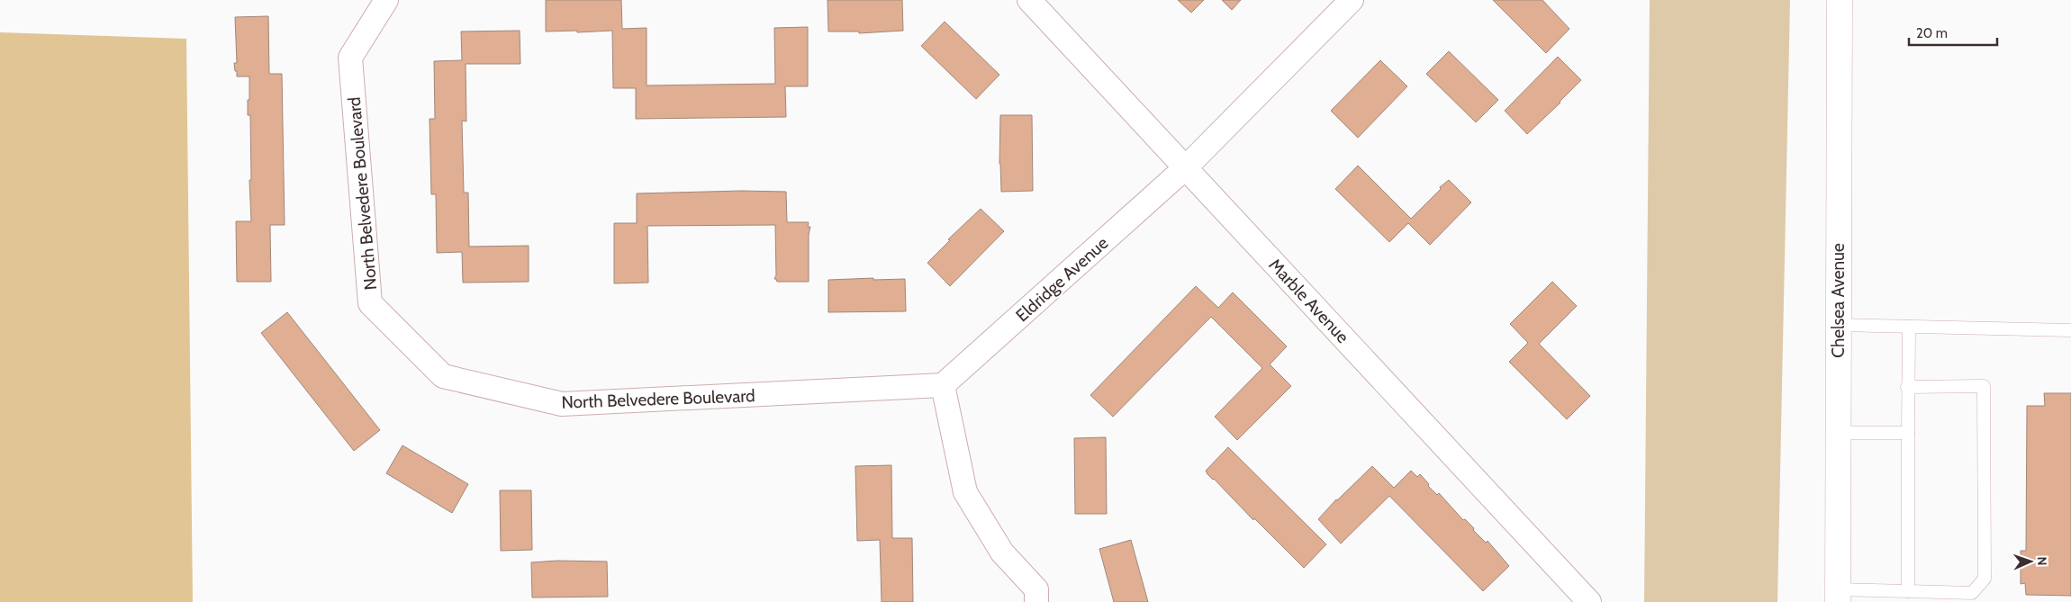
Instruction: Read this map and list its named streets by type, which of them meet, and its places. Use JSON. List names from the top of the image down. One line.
{"streets":{"main road":["Chelsea Avenue"],"street":["North Belvedere Boulevard","Eldridge Avenue","Marble Avenue"]},"crossings":[["North Belvedere Boulevard","Eldridge Avenue"],["Eldridge Avenue","Marble Avenue"]],"scale_bar":"20 m","north":"right"}
